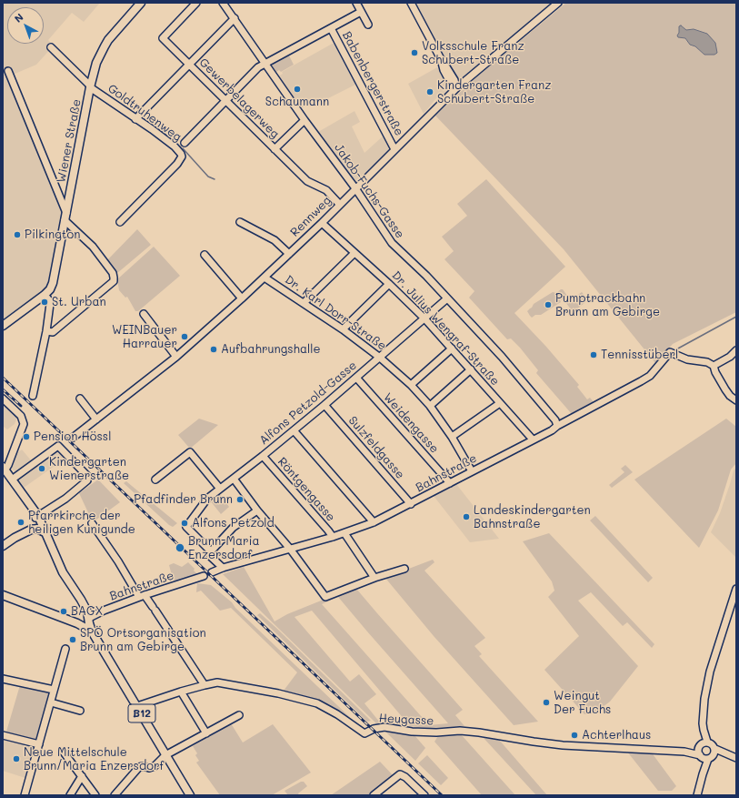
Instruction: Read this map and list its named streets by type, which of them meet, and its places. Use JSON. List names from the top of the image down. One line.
{"streets":{"main road":["Wiener Straße","B12"],"street":["Babenbergerstraße","Gewerbelagerweg","Goldtruhenweg","Jakob-Fuchs-Gasse","Rennweg","Dr. Karl Dorr-Straße","Dr. Julius Wengraf-Straße","Alfons Petzold-Gasse","Weidengasse","Sulzfeldgasse","Bahnstraße","Röntgengasse","Heugasse"]},"crossings":[["Babenbergerstraße","Rennweg"],["Gewerbelagerweg","Rennweg"],["Goldtruhenweg","Wiener Straße"],["Jakob-Fuchs-Gasse","Rennweg"],["Jakob-Fuchs-Gasse","Alfons Petzold-Gasse"],["Jakob-Fuchs-Gasse","Bahnstraße"],["Rennweg","Dr. Karl Dorr-Straße"],["Rennweg","Dr. Julius Wengraf-Straße"],["Dr. Karl Dorr-Straße","Alfons Petzold-Gasse"],["Dr. Karl Dorr-Straße","Bahnstraße"],["Dr. Julius Wengraf-Straße","Alfons Petzold-Gasse"],["Dr. Julius Wengraf-Straße","Bahnstraße"],["Alfons Petzold-Gasse","Weidengasse"],["Alfons Petzold-Gasse","Sulzfeldgasse"],["Alfons Petzold-Gasse","Röntgengasse"],["Weidengasse","Bahnstraße"],["Sulzfeldgasse","Bahnstraße"],["Bahnstraße","Röntgengasse"],["Bahnstraße","B12"],["B12","Heugasse"]],"places":["Volksschule Franz Schubert-Straße","Schaumann","Kindergarten Franz Schubert-Straße","Pilkington","St. Urban","Pumptrackbahn Brunn am Gebirge","WEINBauer Harrauer","Aufbahrungshalle","Tennisstüberl","Pension Hössl","Kindergarten Wienerstraße","Pfadfinder Brunn","Landeskindergarten Bahnstraße","Pfarrkirche der heiligen Kunigunde","Alfons Petzold","Brunn-Maria Enzersdorf","BAGX","SPÖ Ortsorganisation Brunn am Gebirge","Weingut Der Fuchs","Achterlhaus","Neue Mittelschule Brunn/Maria Enzersdorf"],"north":"top left"}
